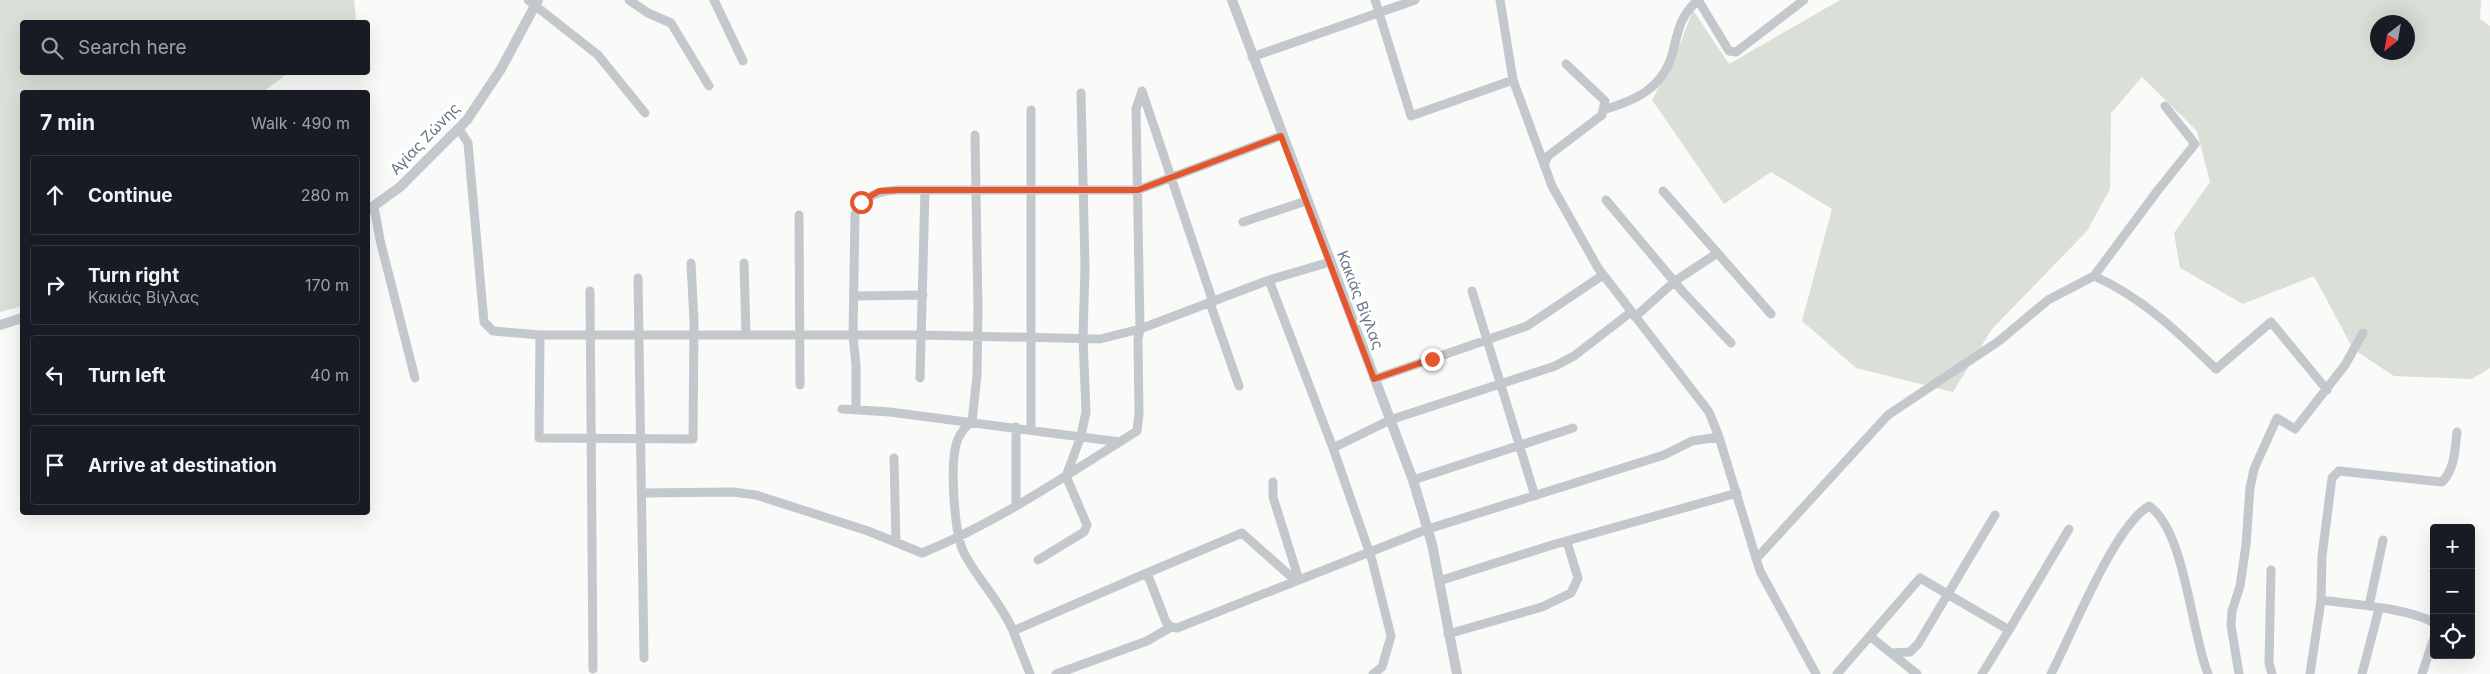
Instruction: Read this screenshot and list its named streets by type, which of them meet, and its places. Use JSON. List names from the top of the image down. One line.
{"streets":{"street":["Αγίας Ζώνης","Κακιάς Βίγλας"]},"north":"bottom left","page":{"search":"Search here","heading":["7 min","Walk · 490 m"],"list":[["Continue","280 m"],["Turn right","Κακιάς Βίγλας","170 m"],["Turn left","40 m"],"Arrive at destination"],"map_buttons":["+","−"]}}
